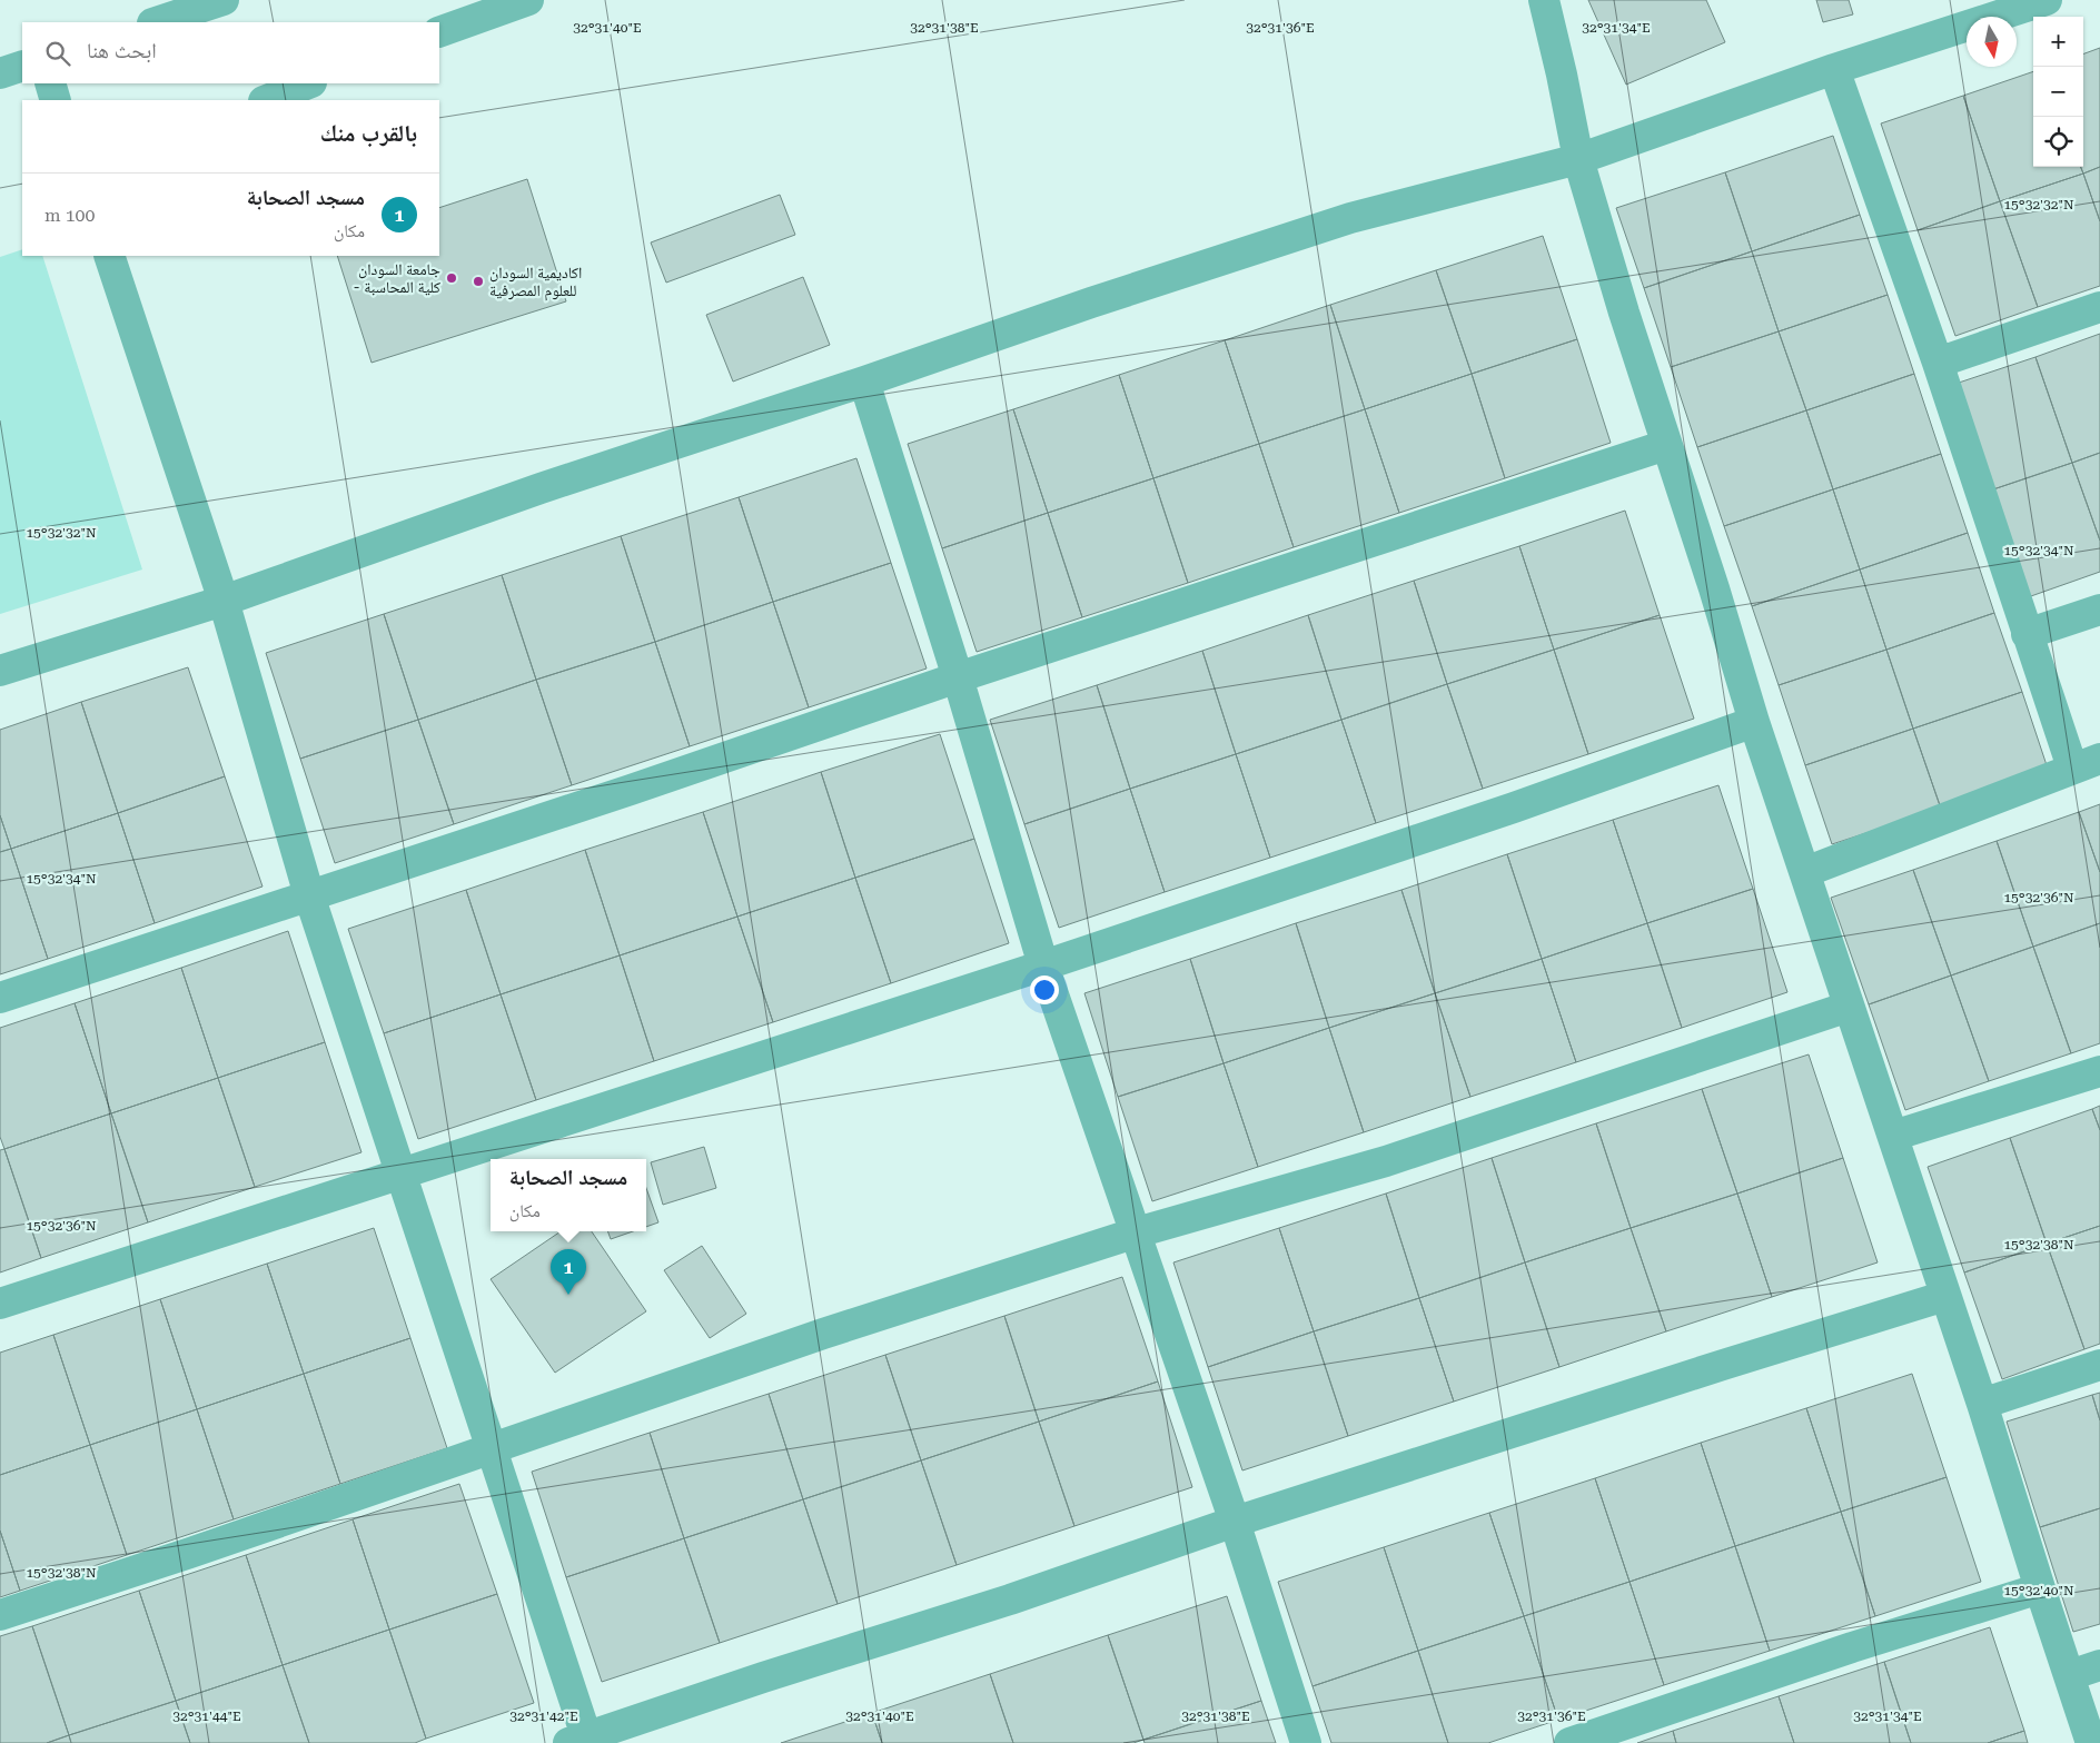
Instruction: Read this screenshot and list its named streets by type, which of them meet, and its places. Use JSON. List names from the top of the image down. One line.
{"places":["جامعة السودان - كلية المحاسبة","اكاديمية السودان للعلوم المصرفية"],"north":"bottom","page":{"map_buttons":["+","−"],"search":"ابحث هنا","heading":"بالقرب منك","list":[{"mark":"1","name":"مسجد الصحابة","note":"مكان","value":"100 m"}],"popup":["مسجد الصحابة","مكان"],"pins":"1"},"coordinates":["32°31'40\"E","32°31'38\"E","32°31'36\"E","32°31'34\"E","15°32'32\"N","15°32'34\"N","15°32'36\"N","15°32'38\"N","15°32'40\"N","32°31'44\"E","32°31'42\"E"]}
